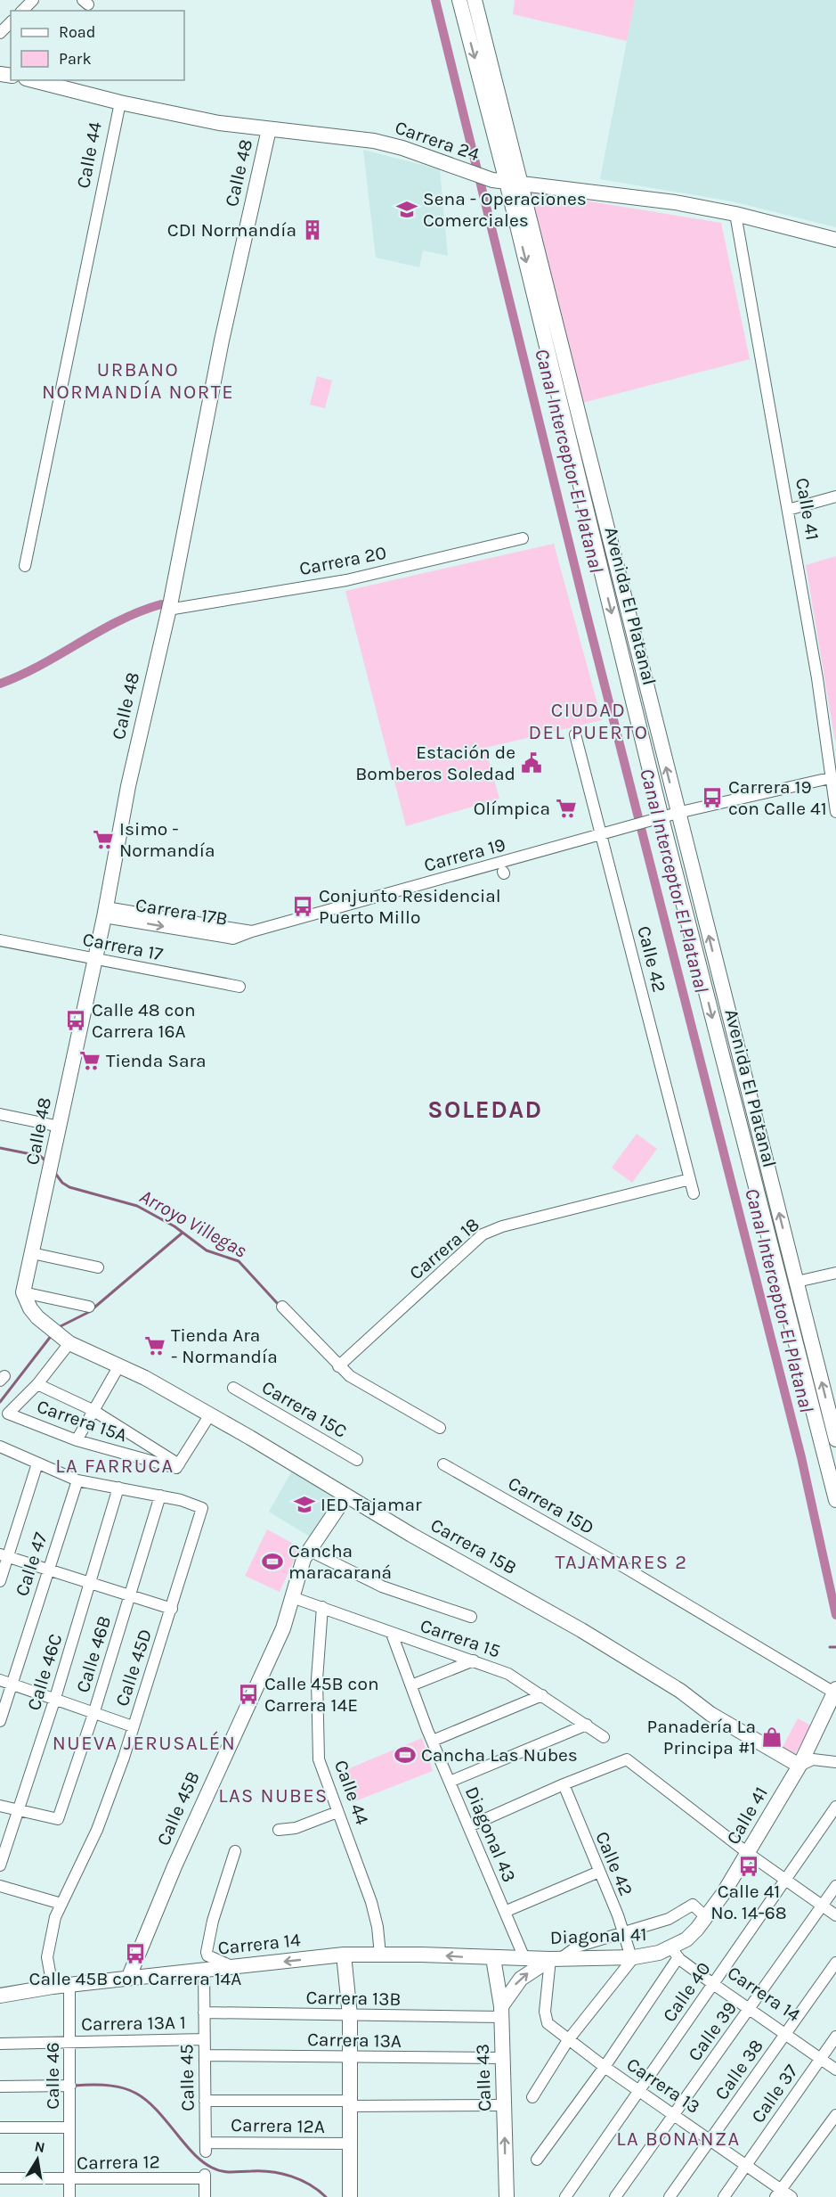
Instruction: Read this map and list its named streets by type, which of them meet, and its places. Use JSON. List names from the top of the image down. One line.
{"streets":{"main road":["Carrera 24","Calle 48","Calle 41","Avenida El Platanal","Carrera 15B","Calle 45B","Diagonal 41","Carrera 14","Calle 43"],"street":["Calle 44","Carrera 20","Carrera 19","Carrera 17","Calle 42","Carrera 18","Carrera 15C","Carrera 15A","Carrera 15D","Calle 47","Carrera 15","Calle 46B","Calle 45D","Calle 46C","Diagonal 43","Calle 40","Carrera 13B","Carrera 13A 1","Calle 39","Carrera 13A","Calle 38","Calle 46","Calle 45","Carrera 13","Calle 37","Carrera 12A","Carrera 12"]},"crossings":[["Carrera 24","Calle 44"],["Carrera 24","Calle 48"],["Carrera 24","Calle 41"],["Carrera 24","Avenida El Platanal"],["Calle 44","Carrera 15"],["Calle 44","Carrera 14"],["Calle 48","Carrera 20"],["Calle 48","Carrera 19"],["Calle 48","Carrera 17"],["Calle 48","Carrera 15B"],["Calle 41","Carrera 19"],["Calle 41","Carrera 15D"],["Calle 41","Carrera 15B"],["Calle 41","Diagonal 41"],["Calle 41","Carrera 14"],["Calle 41","Carrera 13"],["Avenida El Platanal","Carrera 19"],["Carrera 19","Calle 42"],["Calle 42","Carrera 18"],["Calle 42","Diagonal 41"],["Carrera 15B","Calle 45B"],["Carrera 15","Calle 45B"],["Carrera 15","Diagonal 43"],["Calle 46B","Calle 45D"],["Calle 46B","Calle 46C"],["Calle 45D","Carrera 14"],["Calle 45B","Carrera 14"],["Diagonal 43","Diagonal 41"],["Diagonal 43","Carrera 14"],["Diagonal 41","Carrera 14"],["Diagonal 41","Carrera 13"],["Carrera 14","Calle 40"],["Carrera 14","Calle 39"],["Carrera 14","Calle 38"],["Carrera 14","Calle 46"],["Carrera 14","Calle 45"],["Carrera 14","Calle 43"],["Carrera 14","Calle 37"],["Calle 40","Carrera 13"],["Carrera 13B","Calle 45"],["Carrera 13B","Calle 43"],["Carrera 13A 1","Calle 46"],["Carrera 13A 1","Calle 45"],["Calle 39","Carrera 13"],["Carrera 13A","Calle 45"],["Carrera 13A","Calle 43"],["Calle 38","Carrera 13"],["Calle 46","Carrera 12"],["Calle 45","Carrera 12A"],["Carrera 13","Calle 37"]],"one_way":["Calle 43"],"districts":["URBANO NORMANDÍA NORTE","CIUDAD DEL PUERTO","SOLEDAD","LA FARRUCA","TAJAMARES 2","NUEVA JERUSALÉN","LAS NUBES","LA BONANZA"],"water":["Canal Interceptor El Platanal","Arroyo Villegas"],"places":{"school or university":["Sena - Operaciones Comerciales","IED Tajamar"],"building":["CDI Normandía"],"public building":["Estación de Bomberos Soledad"],"bus stop":["Carrera 19 con Calle 41","Conjunto Residencial Puerto Millo","Calle 48 con Carrera 16A","Calle 45B con Carrera 14E","Calle 41 No. 14-68","Calle 45B con Carrera 14A"],"supermarket":["Olímpica","Isimo - Normandía","Tienda Sara","Tienda Ara - Normandía"],"sports":["Cancha maracaraná","Cancha Las Nubes"],"shop":["Panadería La Principa #1"]},"legend":["Road","Park"],"north":"top"}
